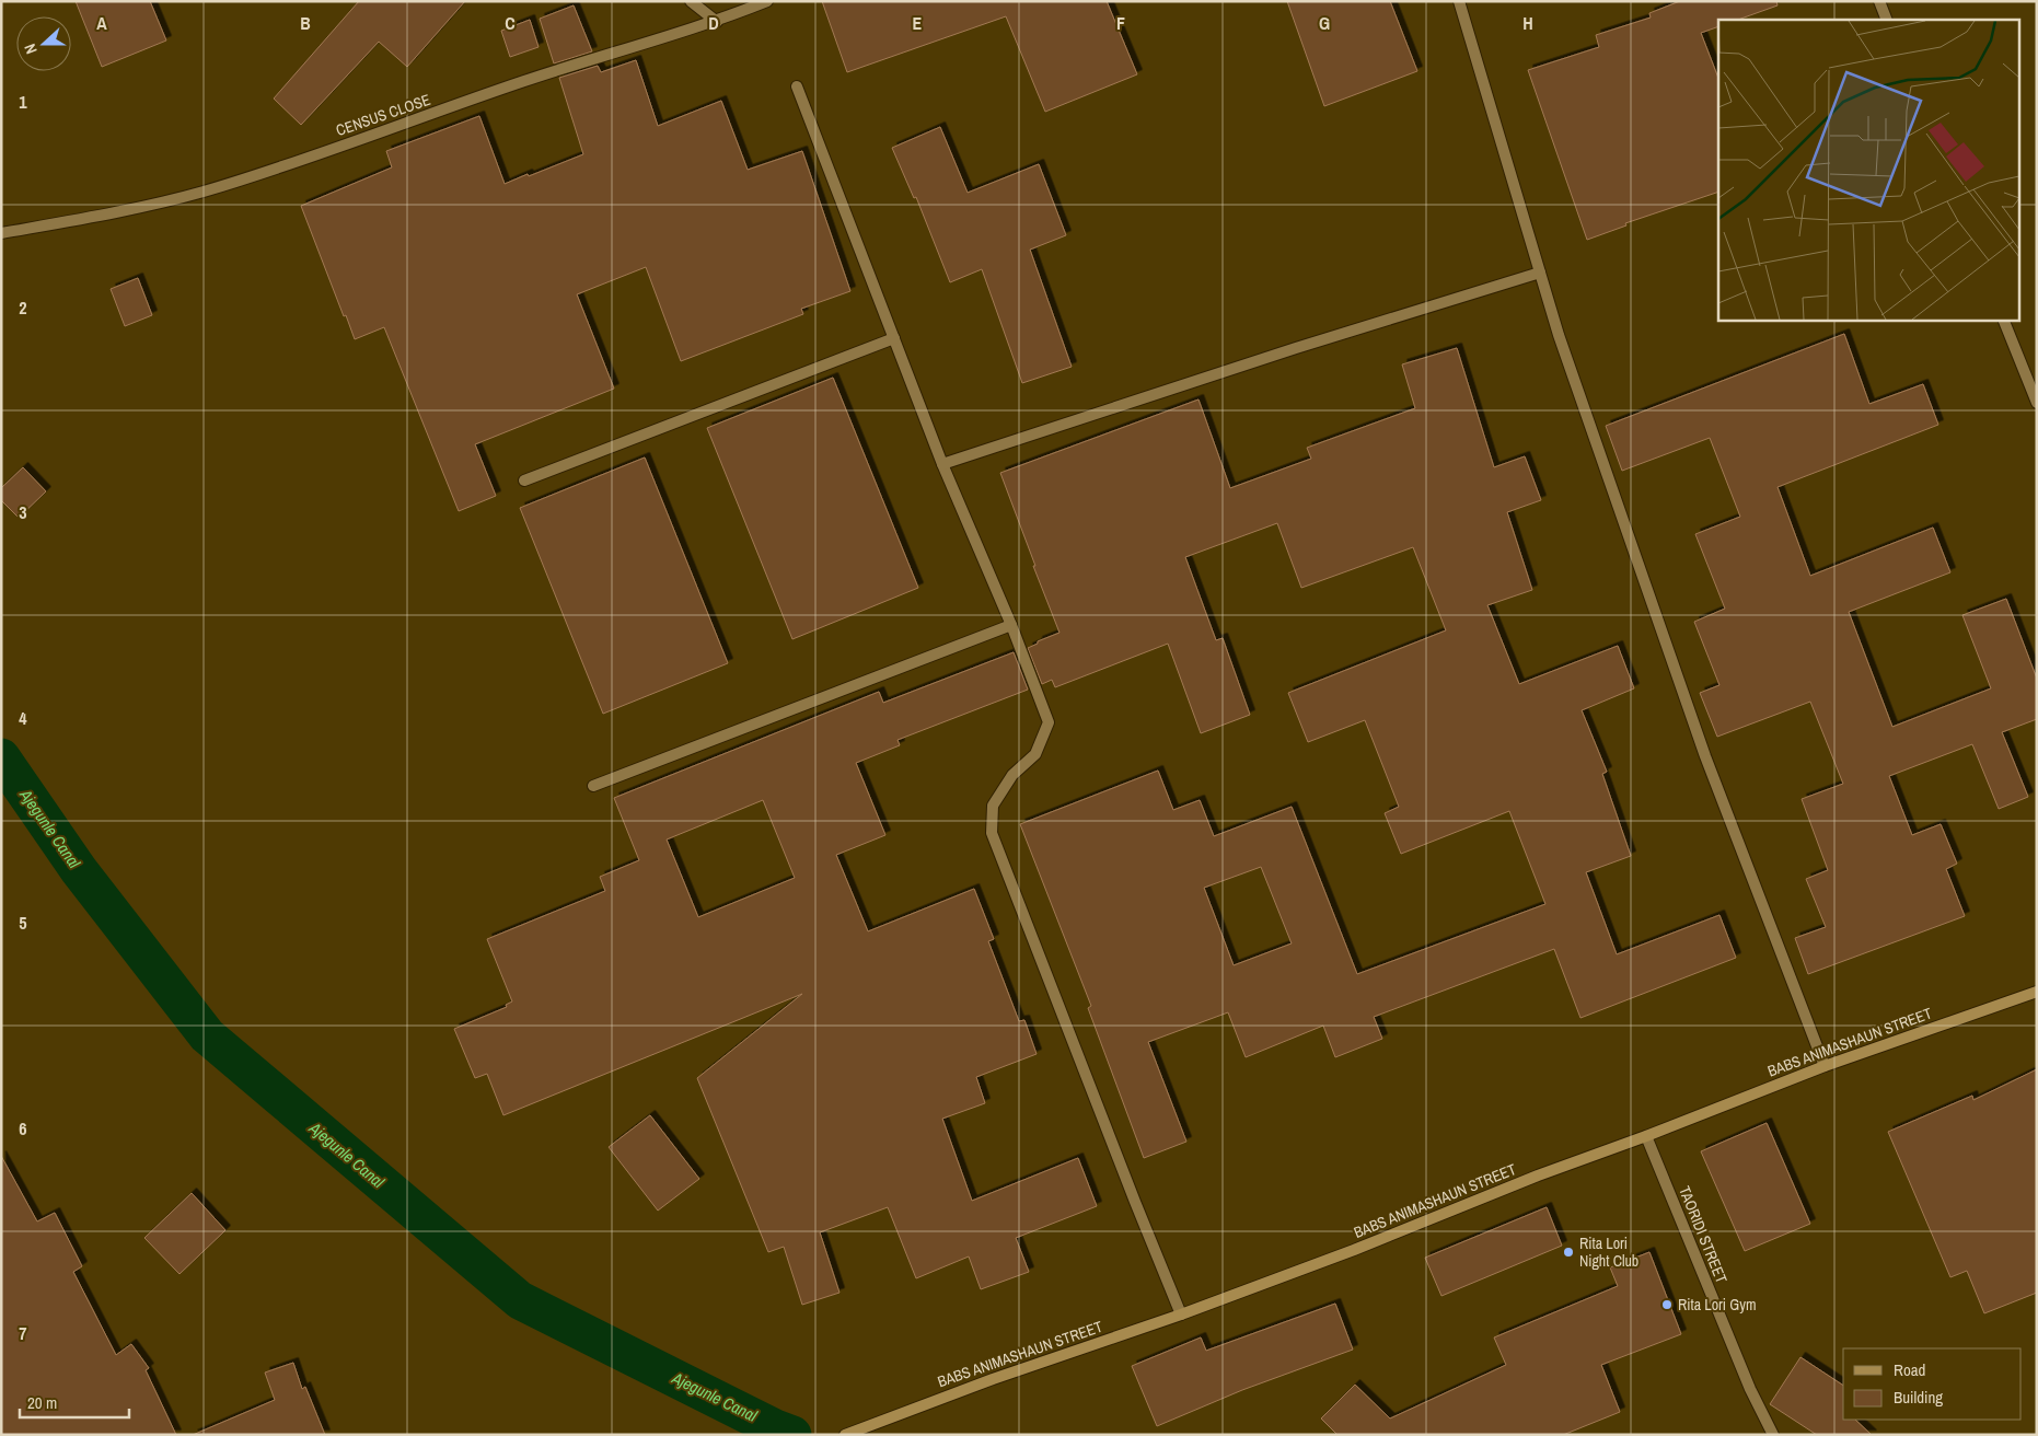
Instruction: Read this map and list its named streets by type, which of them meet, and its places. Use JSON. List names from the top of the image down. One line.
{"streets":{"main road":["BABS ANIMASHAUN STREET"],"street":["CENSUS CLOSE","TAORIDI STREET"]},"crossings":[["BABS ANIMASHAUN STREET","TAORIDI STREET"]],"water":["Ajegunle Canal"],"places":["Rita Lori Night Club","Rita Lori Gym"],"legend":["Road","Building"],"scale_bar":"20 m","north":"left","grid":{"columns":["A","B","C","D","E","F","G","H"],"rows":["1","2","3","4","5","6","7"]}}
